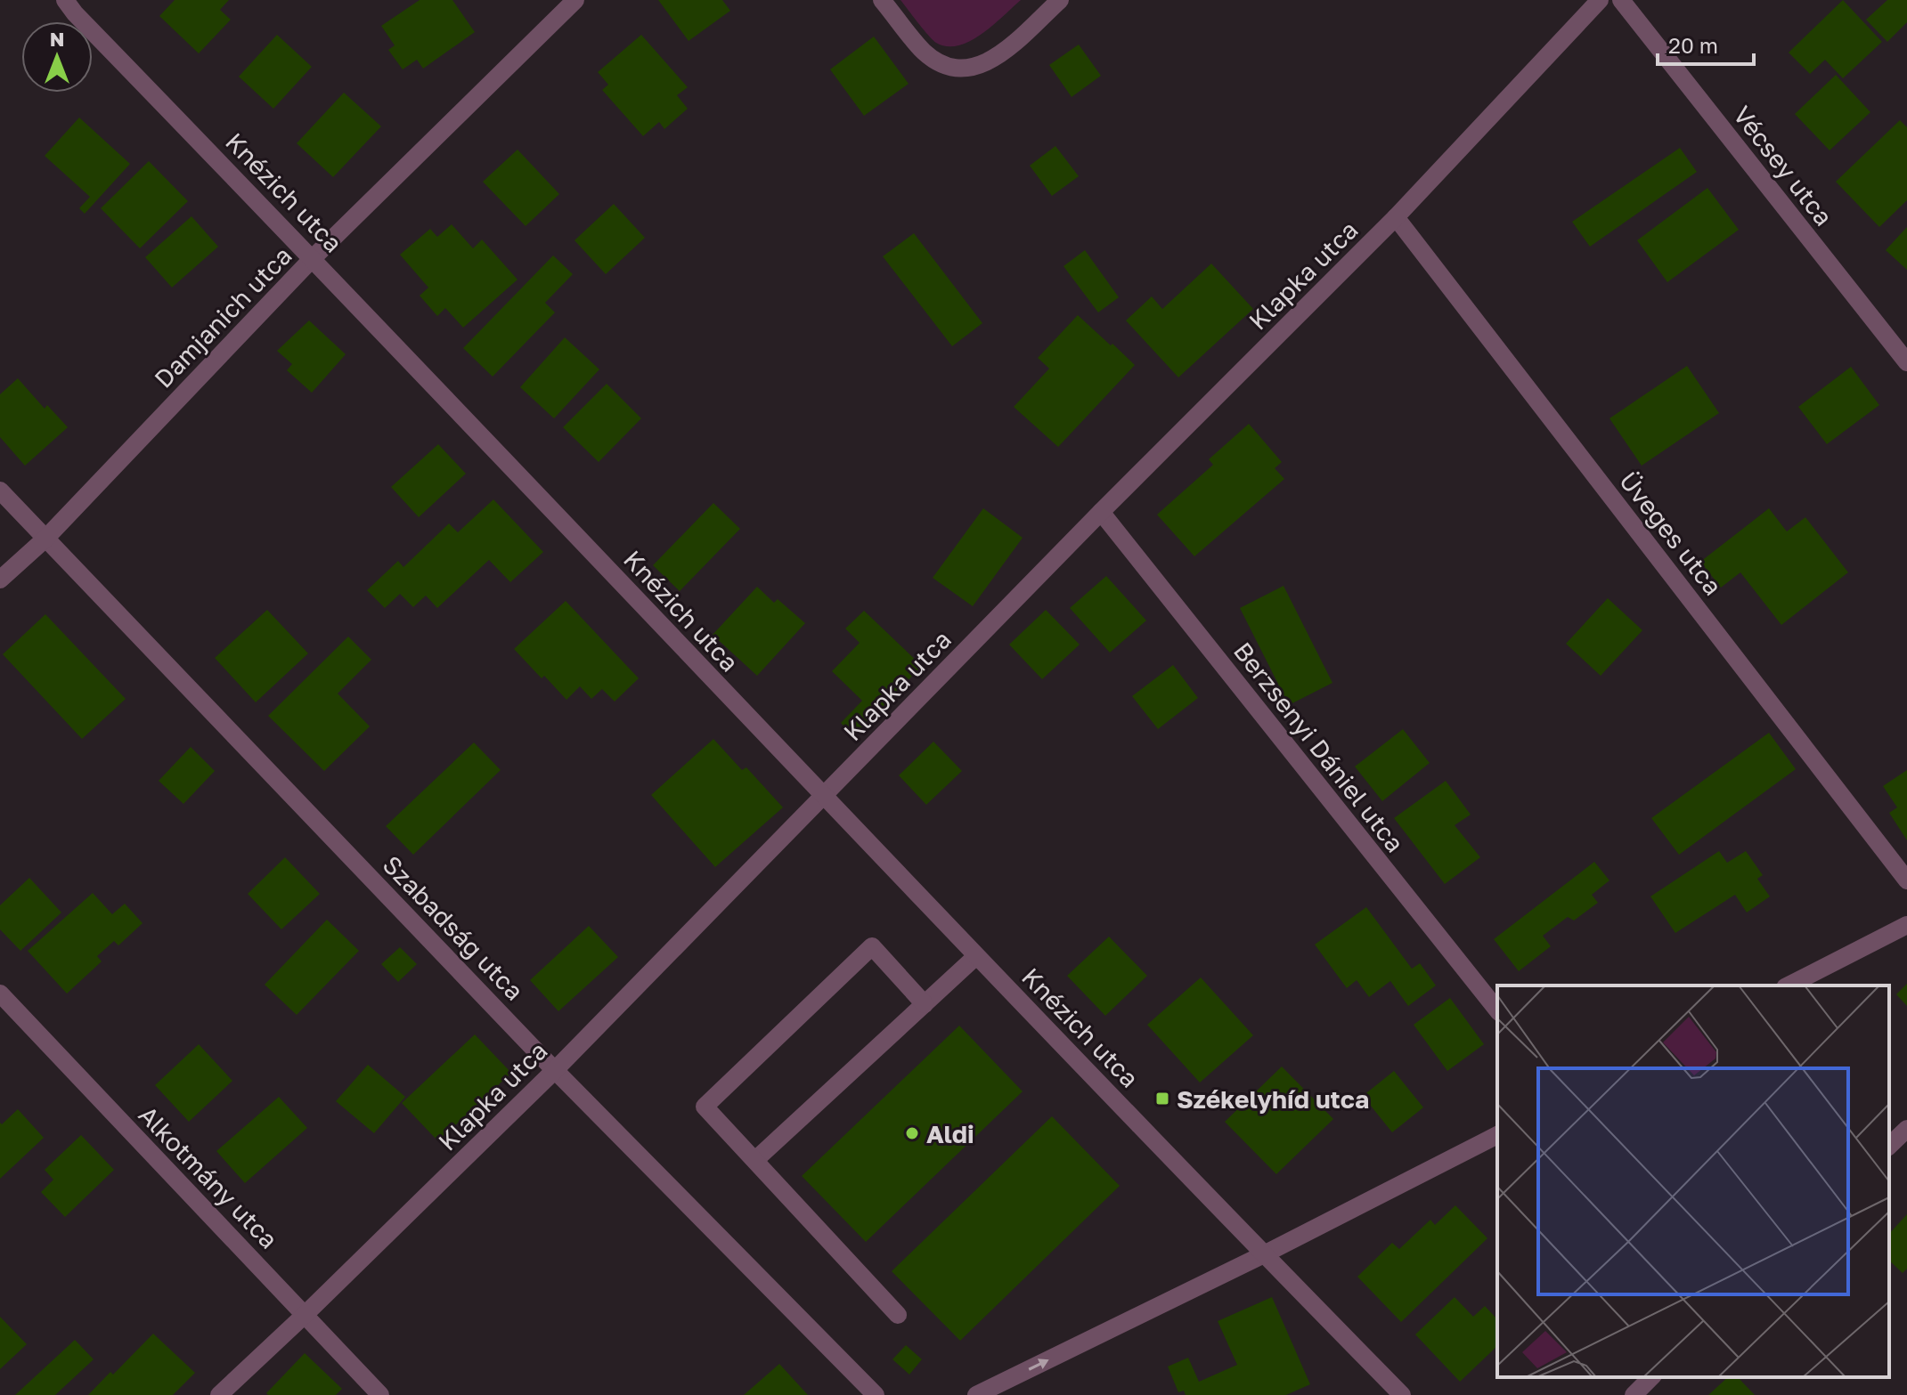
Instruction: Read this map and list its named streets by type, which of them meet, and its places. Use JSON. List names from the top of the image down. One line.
{"streets":{"street":["Vécsey utca","Knézich utca","Klapka utca","Damjanich utca","Üveges utca","Berzsenyi Dániel utca","Szabadság utca","Alkotmány utca"]},"crossings":[["Knézich utca","Klapka utca"],["Knézich utca","Damjanich utca"],["Klapka utca","Üveges utca"],["Klapka utca","Berzsenyi Dániel utca"],["Klapka utca","Szabadság utca"],["Klapka utca","Alkotmány utca"],["Damjanich utca","Szabadság utca"]],"places":{"transit":["Székelyhíd utca"],"other":["Aldi"]},"scale_bar":"20 m","north":"top"}
